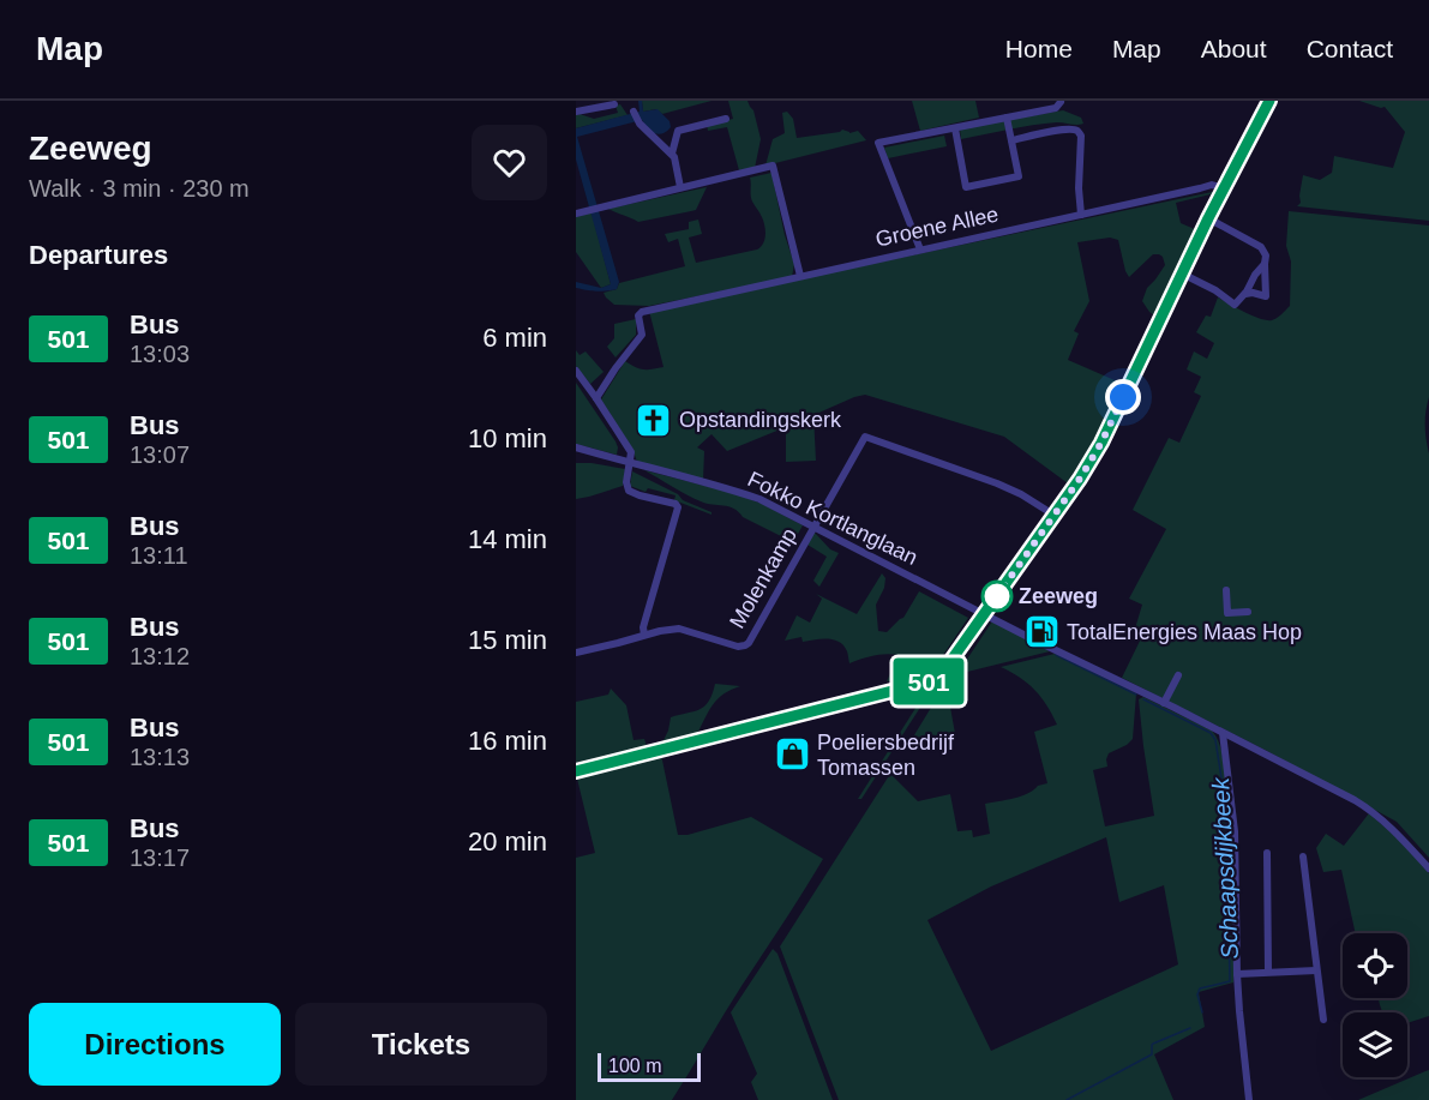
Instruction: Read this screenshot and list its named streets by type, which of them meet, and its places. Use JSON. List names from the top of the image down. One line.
{"streets":{"street":["Groene Allee","Fokko Kortlanglaan","Molenkamp"]},"crossings":[["Fokko Kortlanglaan","Molenkamp"]],"water":["Schaapsdijkbeek"],"places":{"church":["Opstandingskerk"],"other":["Zeeweg"],"fuel station":["TotalEnergies Maas Hop"],"shop":["Poeliersbedrijf Tomassen"]},"lines":["bus line 501"],"scale_bar":"100 m","page":{"header":"Map","nav":["Home","Map","About","Contact"],"heading":[["Zeeweg","Walk · 3 min · 230 m"],"Departures"],"on_map":"501","list":[{"mark":"501","name":"Bus","note":"13:03","value":"6 min"},{"mark":"501","name":"Bus","note":"13:07","value":"10 min"},{"mark":"501","name":"Bus","note":"13:11","value":"14 min"},{"mark":"501","name":"Bus","note":"13:12","value":"15 min"},{"mark":"501","name":"Bus","note":"13:13","value":"16 min"},{"mark":"501","name":"Bus","note":"13:17","value":"20 min"}],"buttons":["Directions","Tickets"],"scale":"100 m"}}
